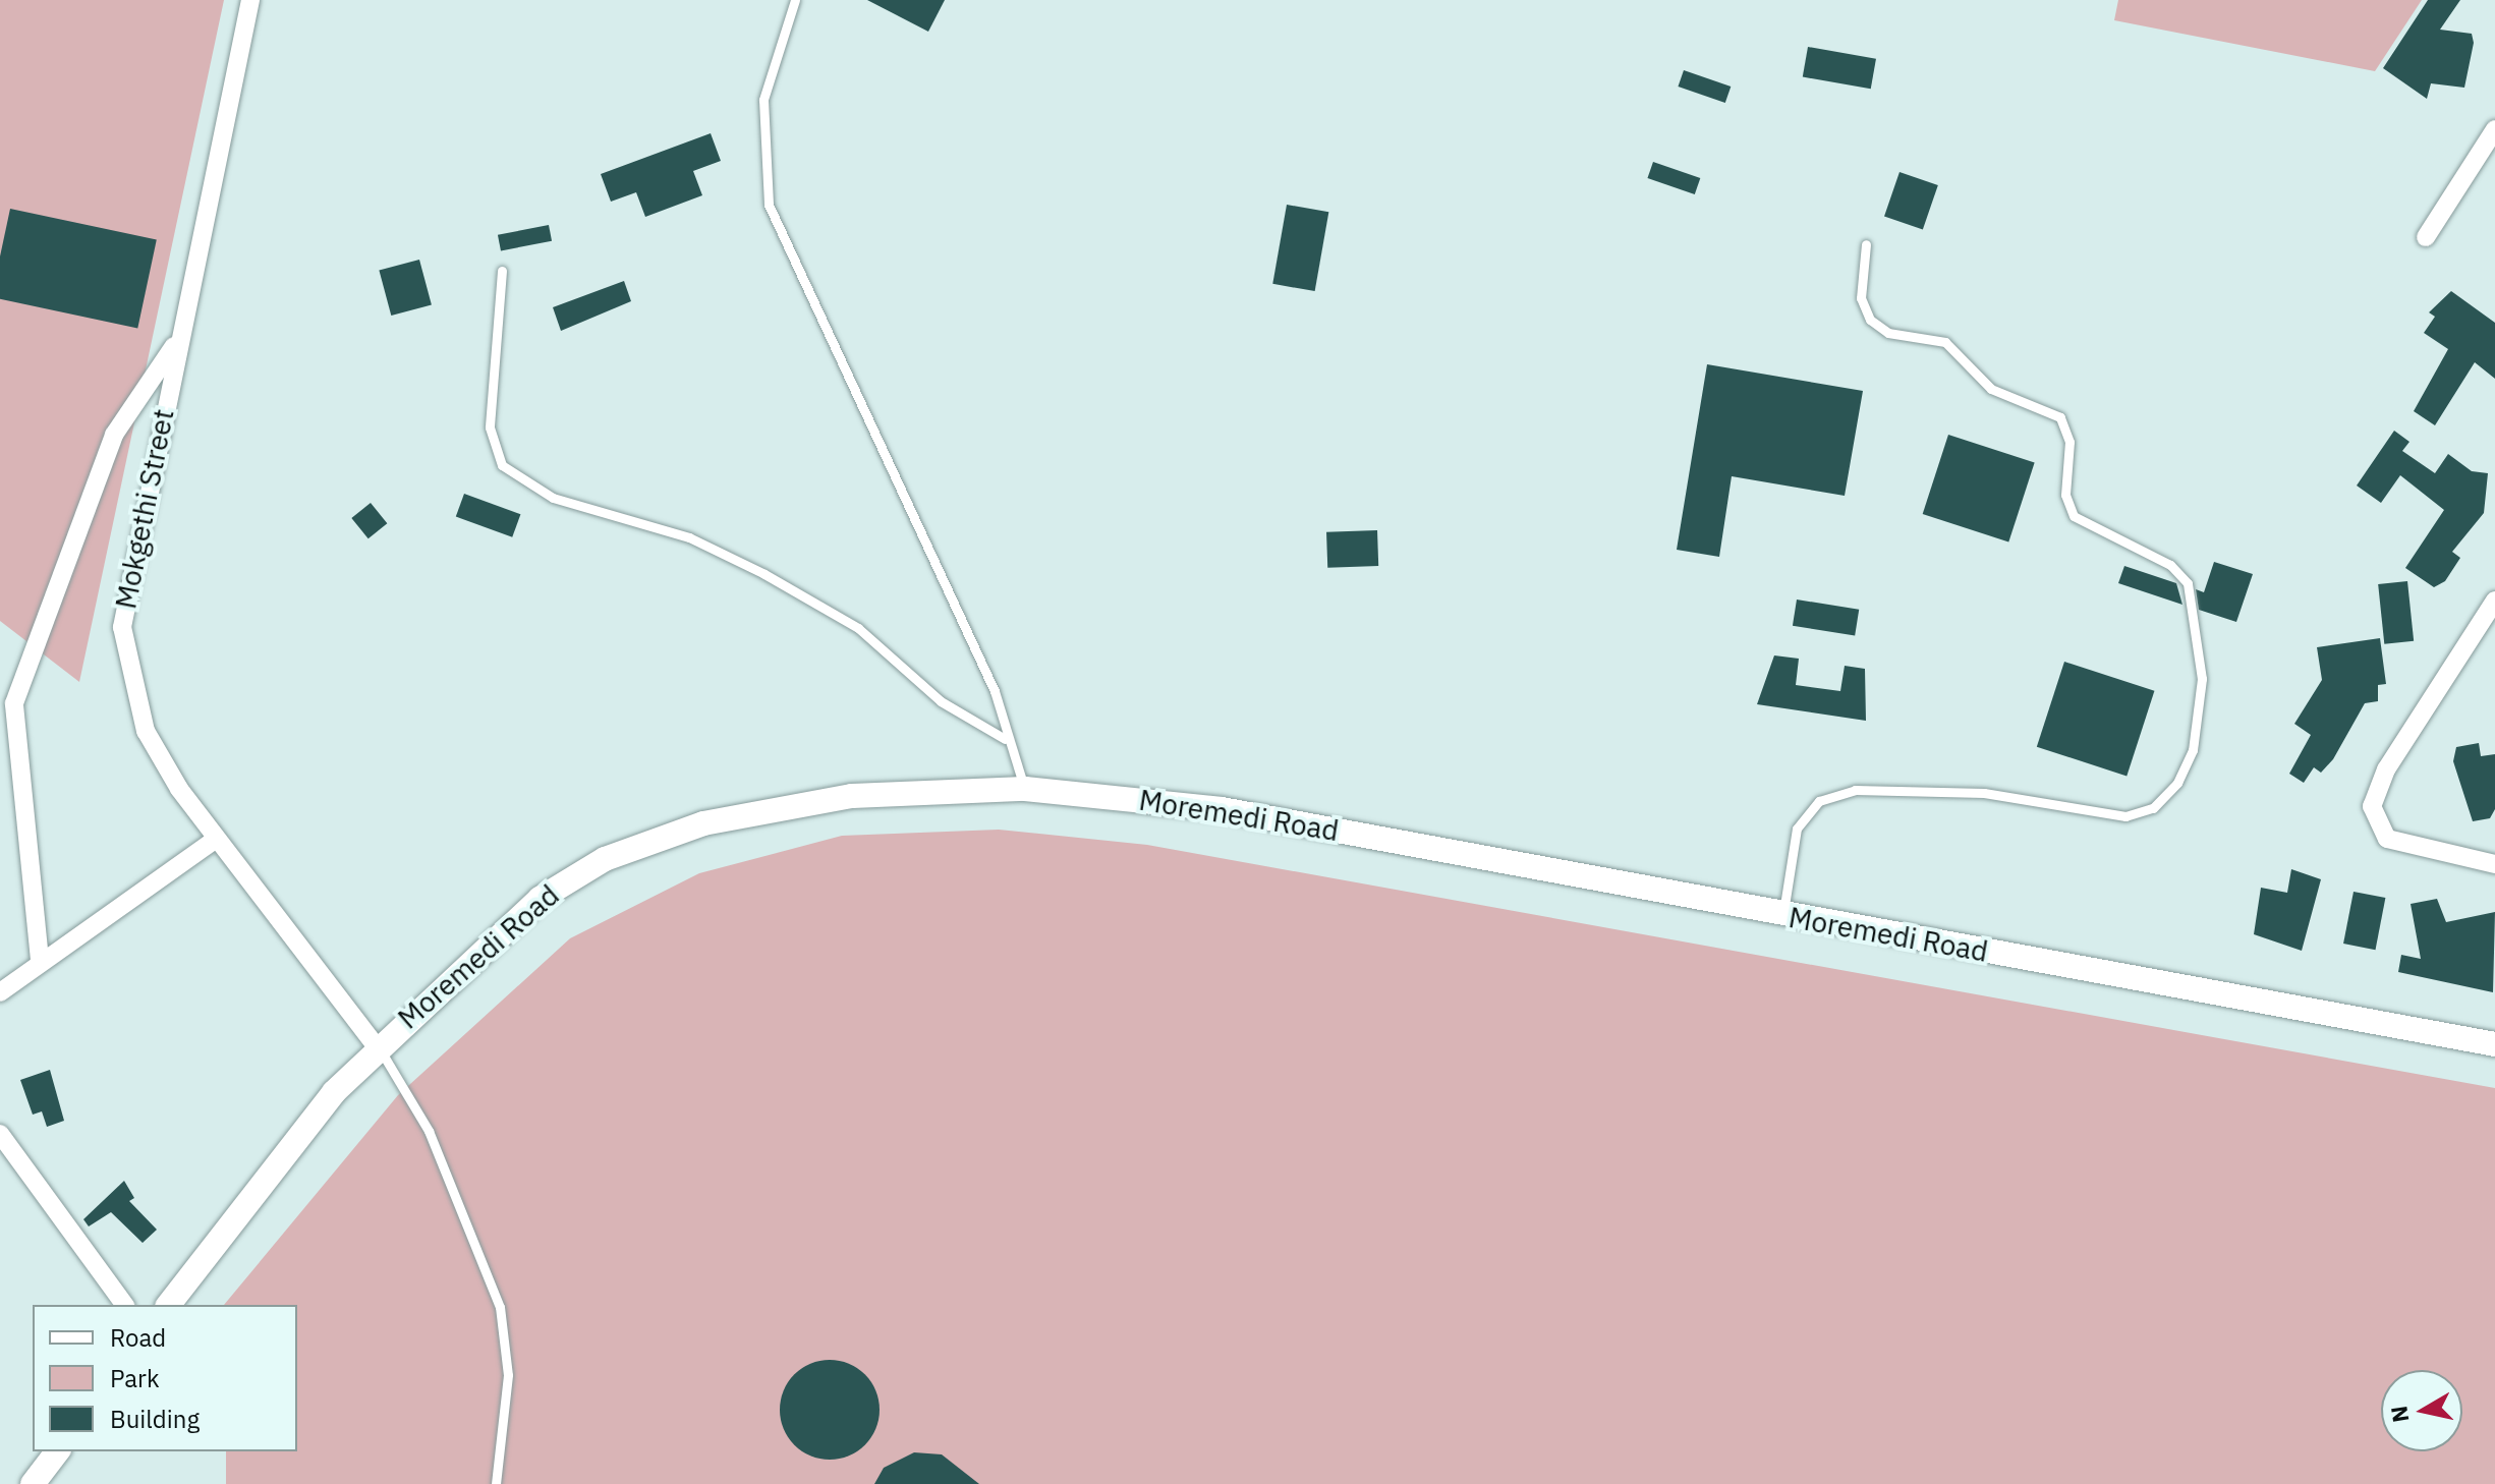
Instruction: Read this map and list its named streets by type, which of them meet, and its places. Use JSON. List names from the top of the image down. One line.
{"streets":{"street":["Mokgethi Street","Moremedi Road"]},"crossings":[["Mokgethi Street","Moremedi Road"]],"legend":["Road","Park","Building"],"north":"left"}
